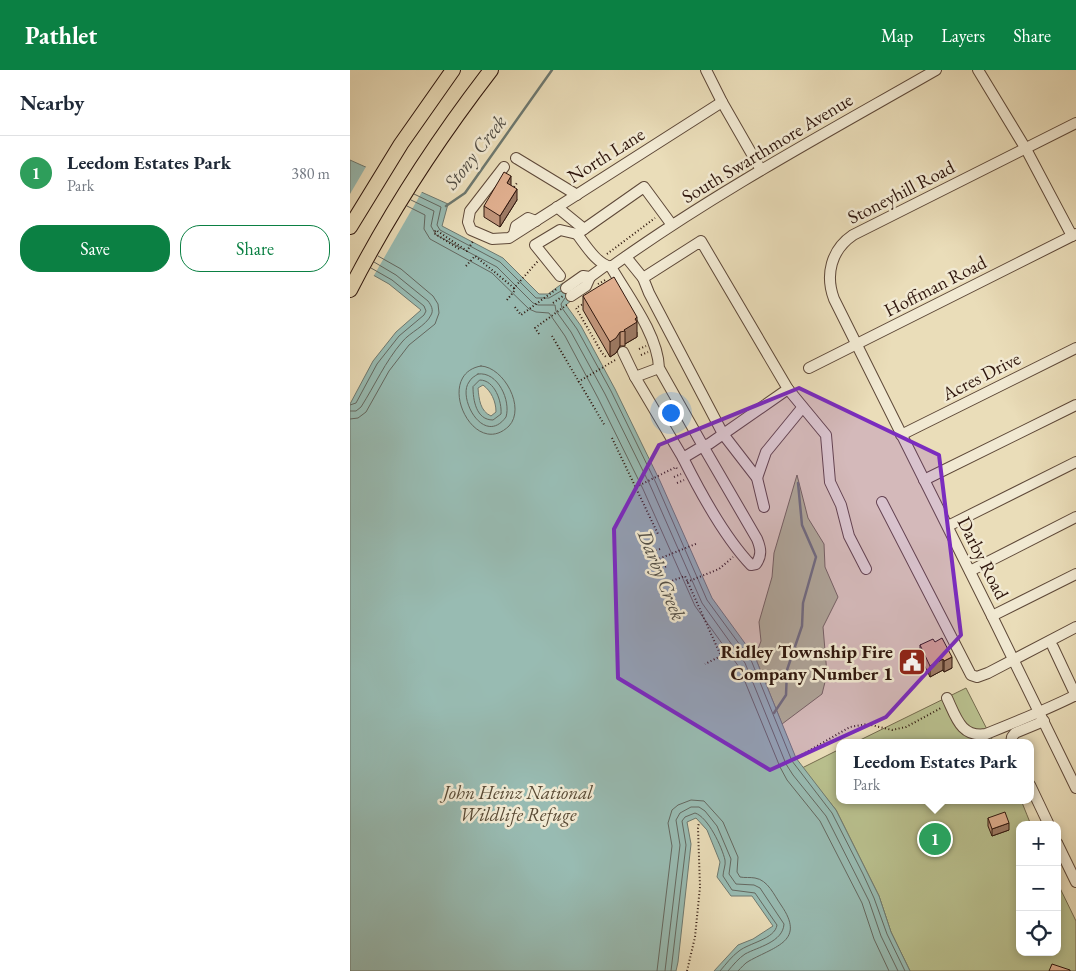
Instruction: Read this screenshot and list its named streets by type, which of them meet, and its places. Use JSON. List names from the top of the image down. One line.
{"streets":{"street":["South Swarthmore Avenue","North Lane","Stoneyhill Road","Hoffman Road","Acres Drive","Darby Road"]},"crossings":[["Stoneyhill Road","Hoffman Road"],["Stoneyhill Road","Darby Road"],["Hoffman Road","Darby Road"],["Acres Drive","Darby Road"]],"water":["Stony Creek","Darby Creek"],"parks":["John Heinz National Wildlife Refuge"],"places":{"public building":["Ridley Township Fire Company Number 1"]},"page":{"header":"Pathlet","nav":["Map","Layers","Share"],"heading":"Nearby","list":[{"mark":"1","name":"Leedom Estates Park","note":"Park","value":"380 m"}],"buttons":["Save","Share"],"popup":["Leedom Estates Park","Park"],"map_buttons":["+","−"],"pins":"1"}}
